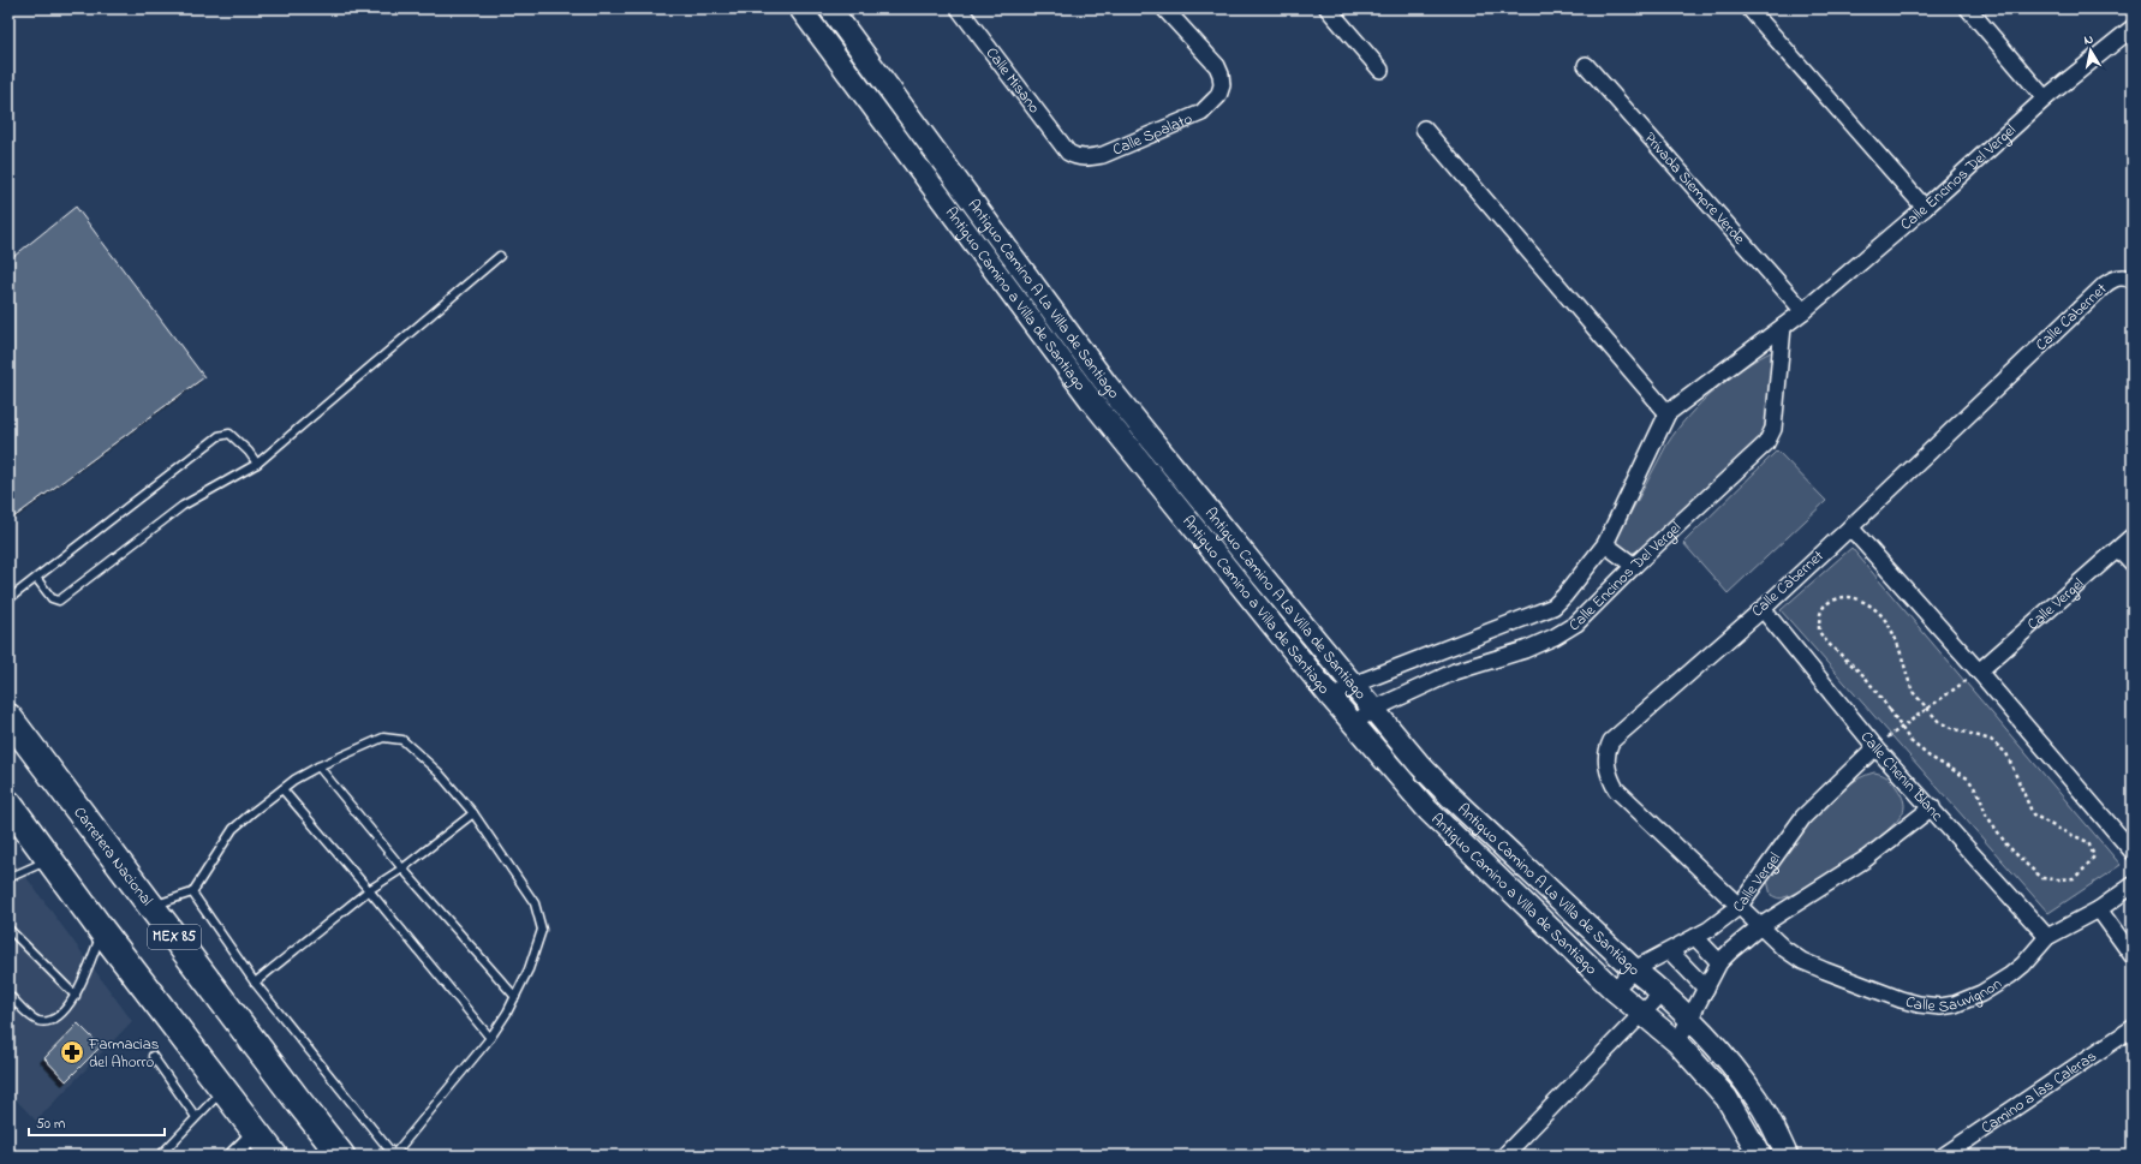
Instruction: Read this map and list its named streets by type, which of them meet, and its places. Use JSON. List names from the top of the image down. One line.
{"streets":{"highway":["Carretera Nacional","MEX 85"],"street":["Calle Misano","Calle Spalato","Calle Encinos Del Vergel","Privada Siempre Verde","Antiguo Camino a Villa de Santiago","Antiguo Camino A La Villa de Santiago","Calle Cabernet","Calle Vergel","Calle Chenin Blanc","Calle Sauvignon","Camino a las Caleras"]},"crossings":[["Calle Misano","Calle Spalato"],["Calle Encinos Del Vergel","Privada Siempre Verde"],["Calle Encinos Del Vergel","Antiguo Camino a Villa de Santiago"],["Calle Encinos Del Vergel","Antiguo Camino A La Villa de Santiago"],["Antiguo Camino a Villa de Santiago","Calle Vergel"],["Antiguo Camino A La Villa de Santiago","Calle Vergel"],["Calle Cabernet","Calle Vergel"],["Calle Cabernet","Calle Chenin Blanc"],["Calle Cabernet","Calle Sauvignon"],["Calle Vergel","Calle Chenin Blanc"],["Calle Vergel","Calle Sauvignon"],["Calle Chenin Blanc","Calle Sauvignon"]],"places":{"pharmacy":["Farmacias del Ahorro"]},"scale_bar":"50 m","north":"top"}
